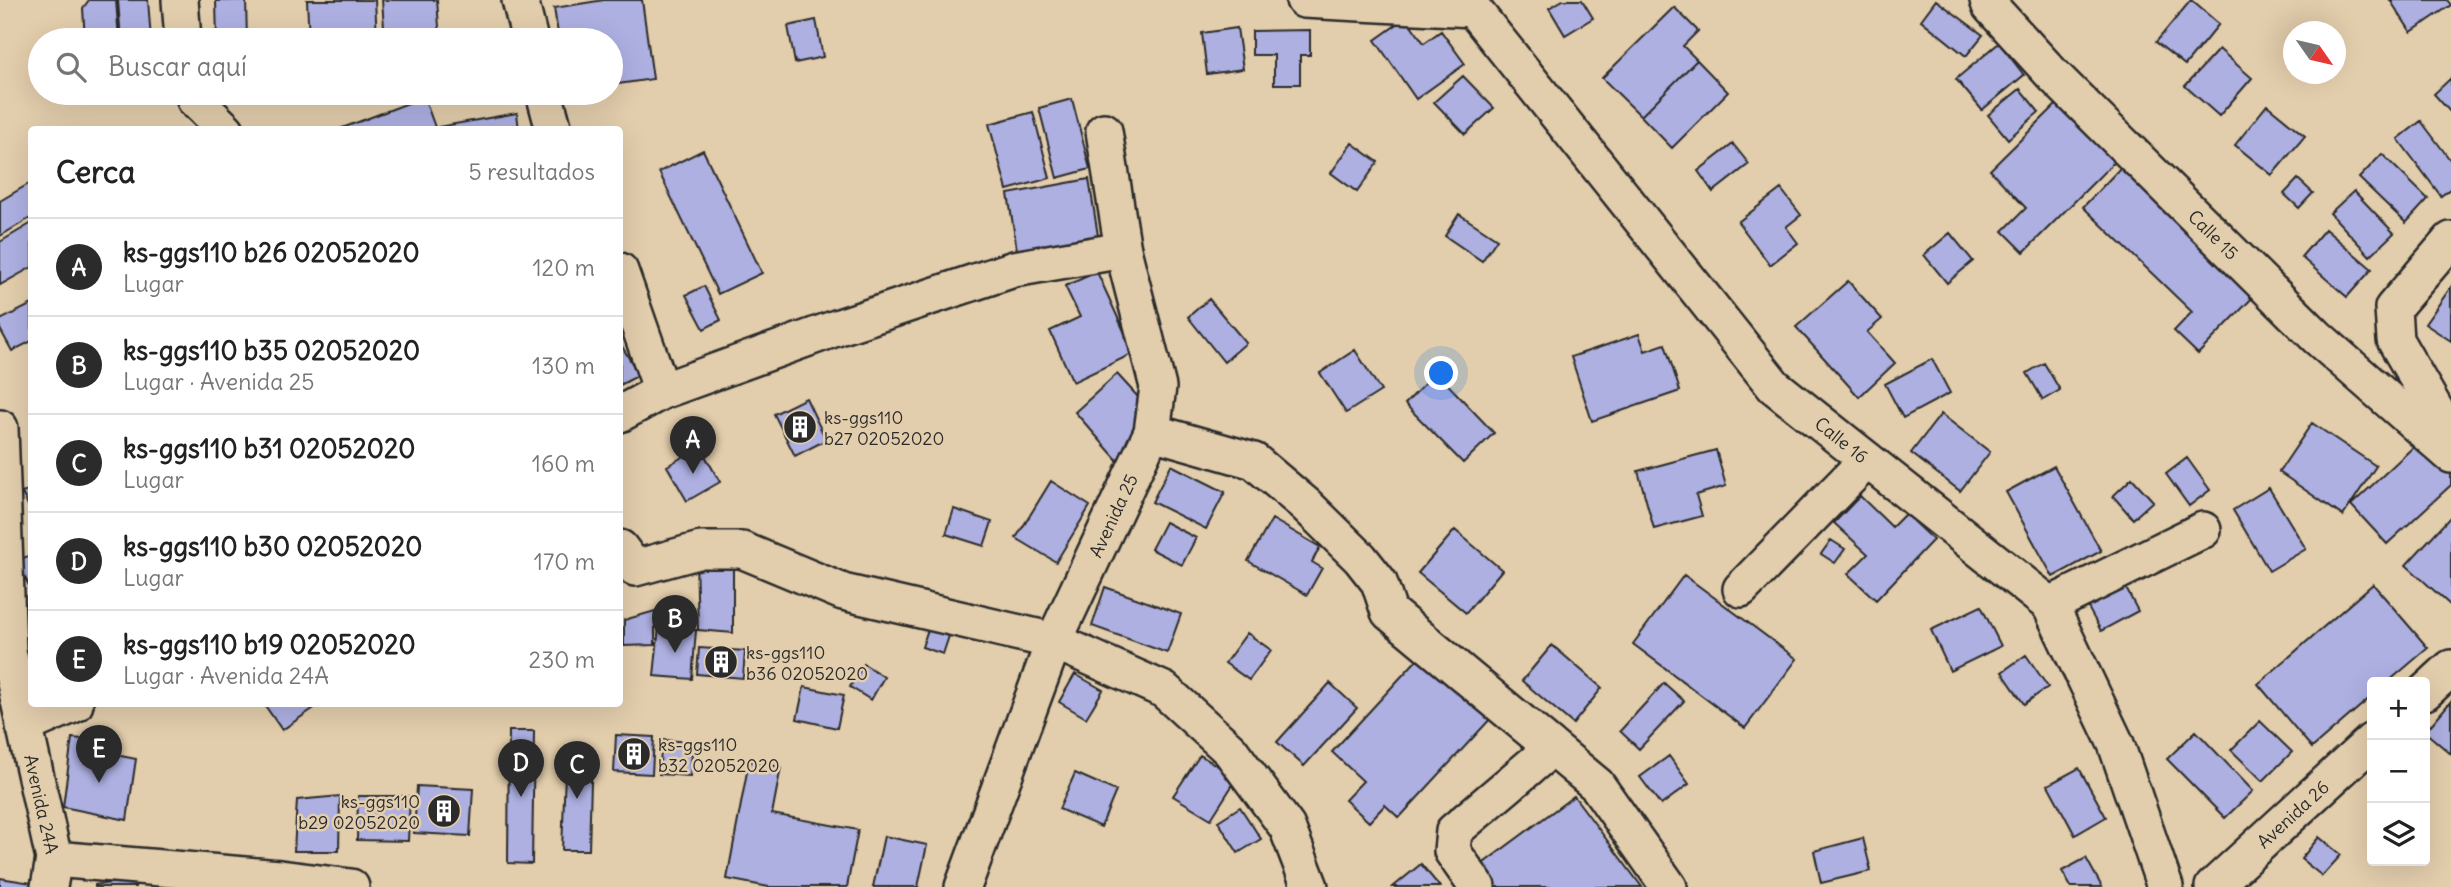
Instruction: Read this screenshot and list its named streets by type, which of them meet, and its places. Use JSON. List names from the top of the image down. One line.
{"streets":{"street":["Calle 15","Calle 16","Avenida 25","Avenida 24A","Avenida 26"]},"places":{"building":["ks-ggs110 b27 02052020","ks-ggs110 b36 02052020","ks-ggs110 b32 02052020","ks-ggs110 b29 02052020"]},"north":"bottom right","page":{"search":"Buscar aquí","heading":["Cerca","5 resultados"],"list":[{"mark":"A","name":"ks-ggs110 b26 02052020","note":"Lugar","value":"120 m"},{"mark":"B","name":"ks-ggs110 b35 02052020","note":"Lugar · Avenida 25","value":"130 m"},{"mark":"C","name":"ks-ggs110 b31 02052020","note":"Lugar","value":"160 m"},{"mark":"D","name":"ks-ggs110 b30 02052020","note":"Lugar","value":"170 m"},{"mark":"E","name":"ks-ggs110 b19 02052020","note":"Lugar · Avenida 24A","value":"230 m"}],"pins":["A","B","E","D","C"],"map_buttons":["+","−"]}}
